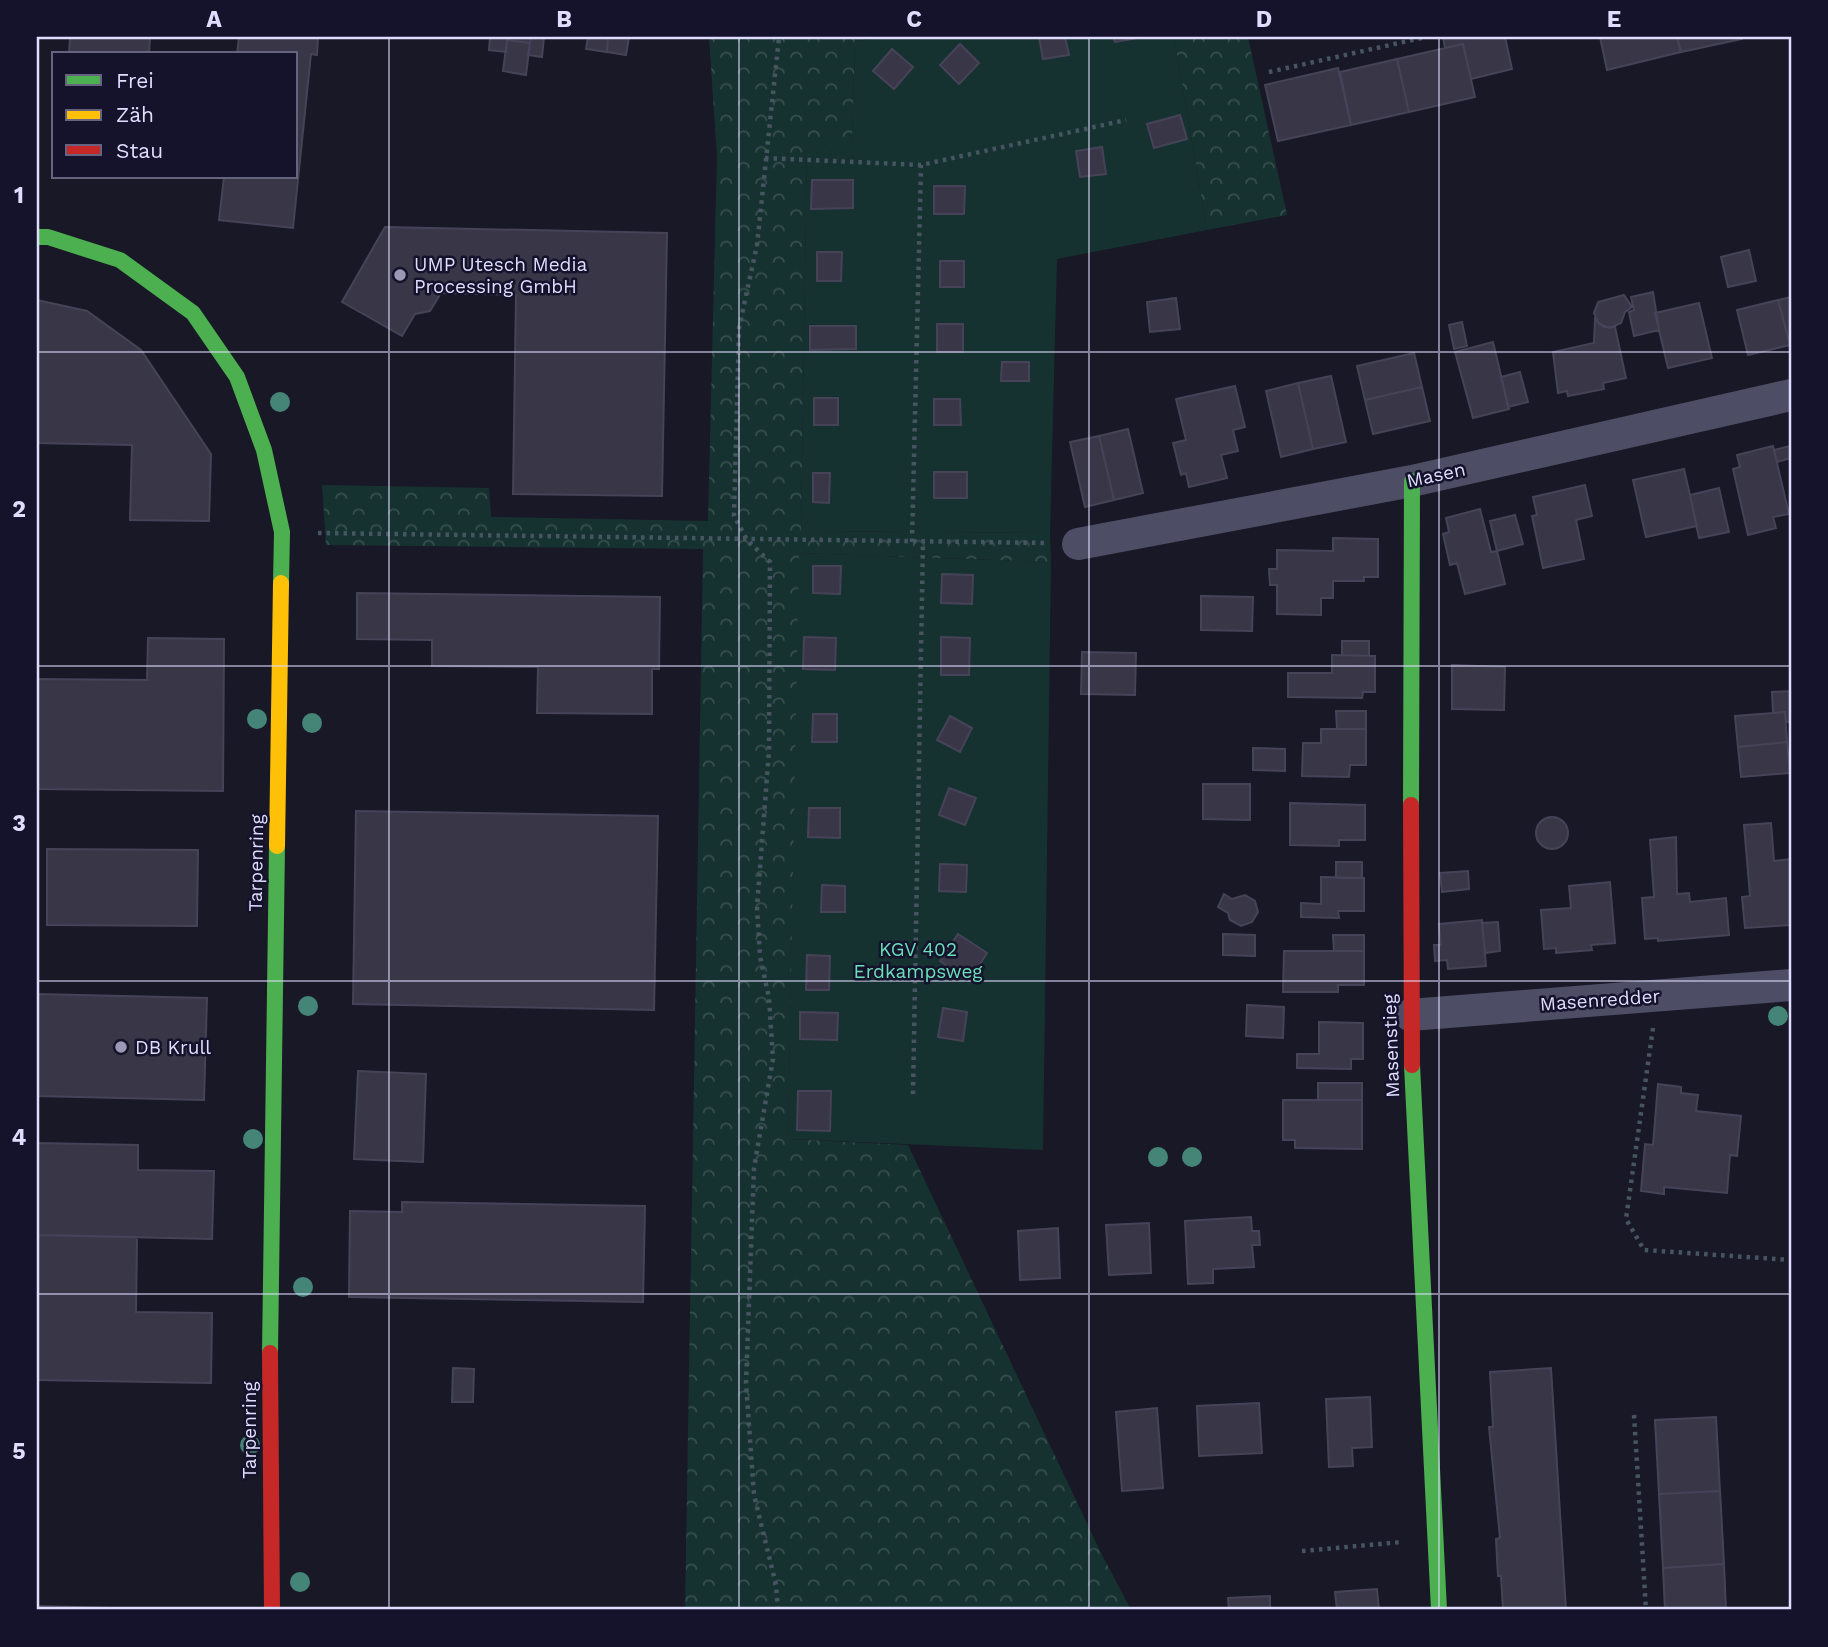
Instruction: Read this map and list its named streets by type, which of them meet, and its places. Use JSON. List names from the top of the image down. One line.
{"streets":{"street":["Masen","Tarpenring","Masenredder","Masenstieg"]},"crossings":[["Masen","Masenstieg"],["Masenredder","Masenstieg"]],"parks":["KGV 402 Erdkampsweg"],"places":["UMP Utesch Media Processing GmbH","DB Krull"],"legend":["Frei","Zäh","Stau"],"grid":{"columns":["A","B","C","D","E"],"rows":["1","2","3","4","5"]}}
